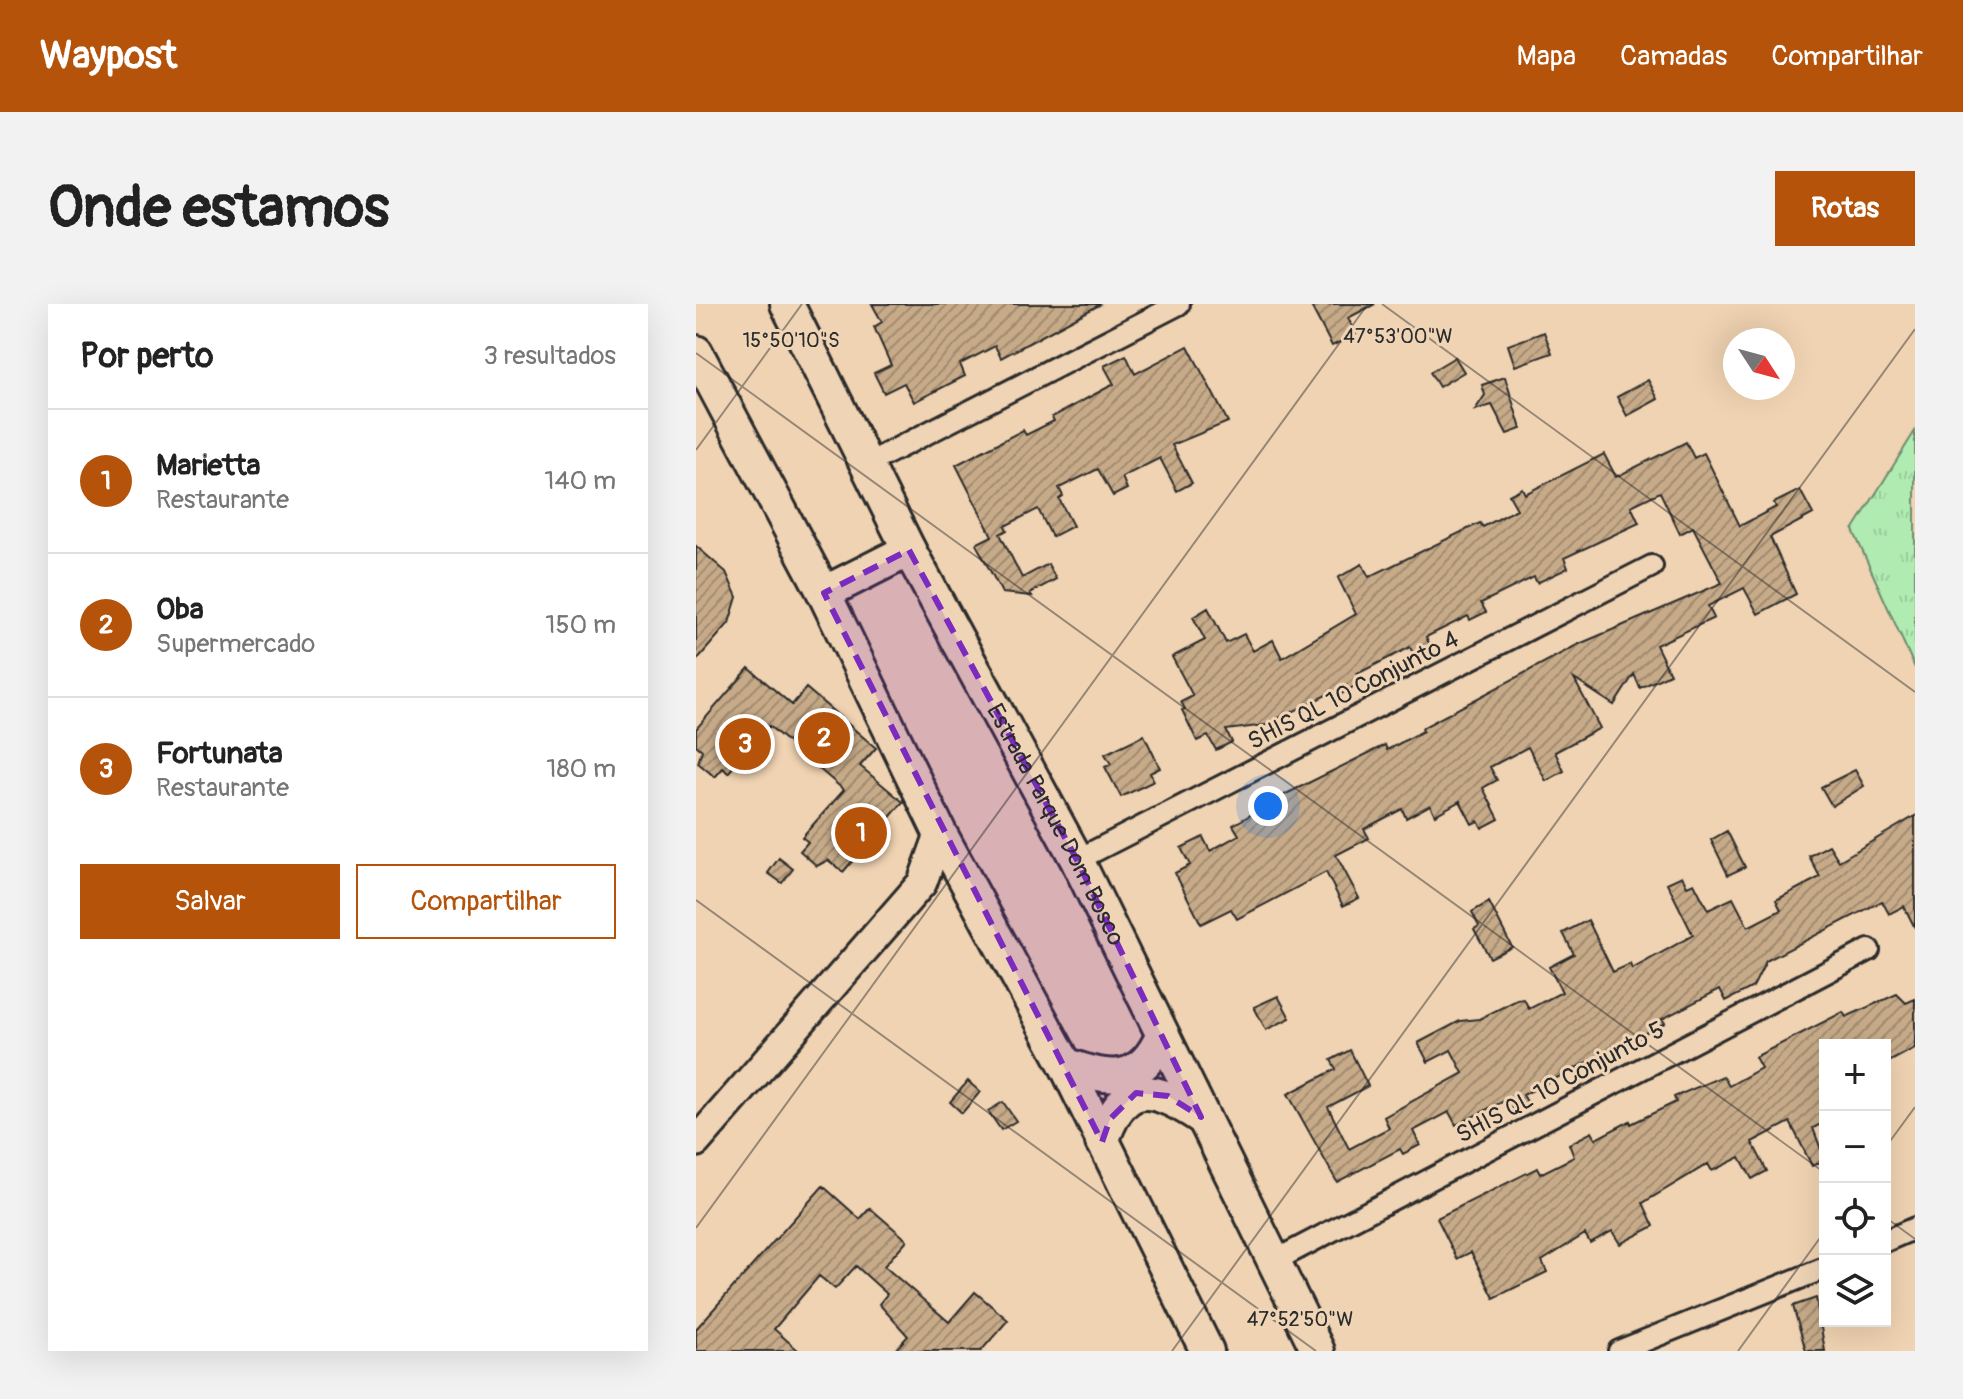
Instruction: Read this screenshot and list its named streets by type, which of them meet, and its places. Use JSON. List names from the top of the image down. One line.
{"streets":{"main road":["Estrada Parque Dom Bosco"],"street":["SHIS QL 10 Conjunto 4","SHIS QL 10 Conjunto 5"]},"crossings":[["SHIS QL 10 Conjunto 4","Estrada Parque Dom Bosco"],["Estrada Parque Dom Bosco","SHIS QL 10 Conjunto 5"]],"north":"bottom right","page":{"header":"Waypost","nav":["Mapa","Camadas","Compartilhar"],"buttons":["Rotas",["Salvar","Compartilhar"]],"title":"Onde estamos","heading":["Por perto","3 resultados"],"list":[{"mark":"1","name":"Marietta","note":"Restaurante","value":"140 m"},{"mark":"2","name":"Oba","note":"Supermercado","value":"150 m"},{"mark":"3","name":"Fortunata","note":"Restaurante","value":"180 m"}],"pins":["2","3","1"],"map_buttons":["+","−"]},"coordinates":["47°53'00\"W","15°50'10\"S","47°52'50\"W"]}
